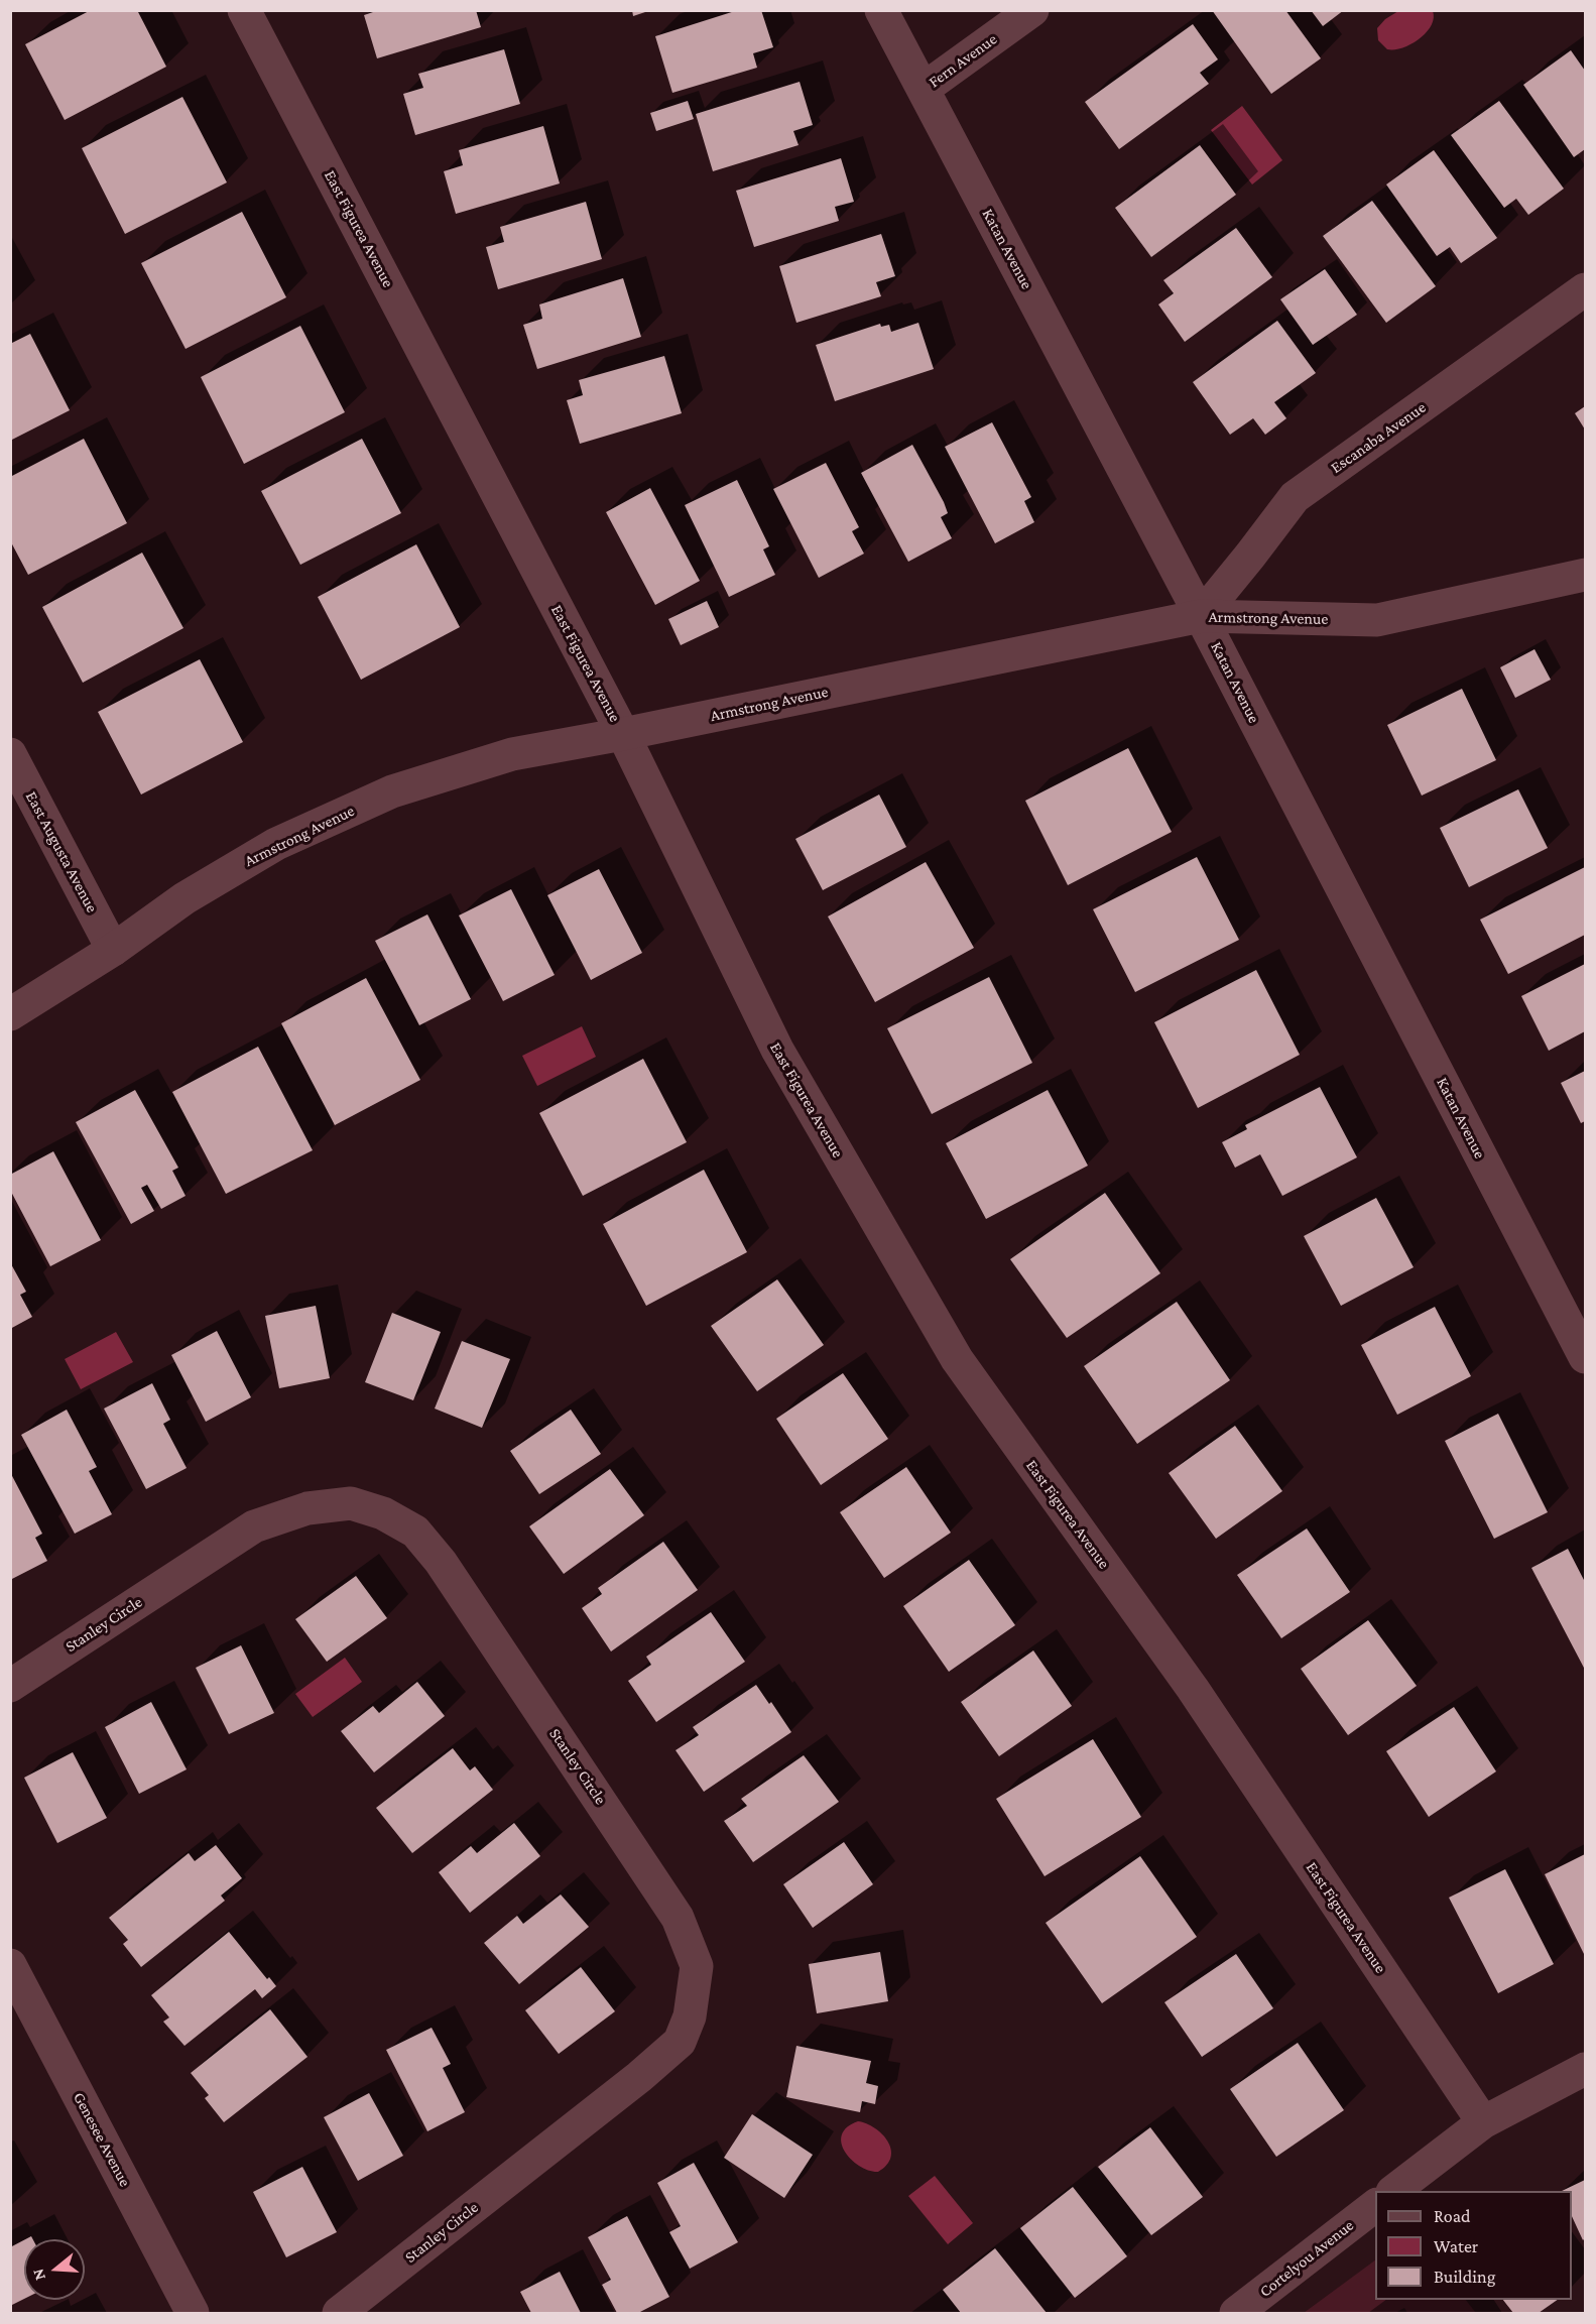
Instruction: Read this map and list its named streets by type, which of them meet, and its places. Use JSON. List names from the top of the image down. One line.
{"streets":{"street":["Fern Avenue","East Figurea Avenue","Katan Avenue","Escanaba Avenue","Armstrong Avenue","East Augusta Avenue","Stanley Circle","Genesee Avenue","Cortelyou Avenue"]},"crossings":[["Fern Avenue","Katan Avenue"],["East Figurea Avenue","Armstrong Avenue"],["Katan Avenue","Escanaba Avenue"],["Katan Avenue","Armstrong Avenue"],["Escanaba Avenue","Armstrong Avenue"],["Armstrong Avenue","East Augusta Avenue"]],"legend":["Road","Water","Building"],"north":"left"}
